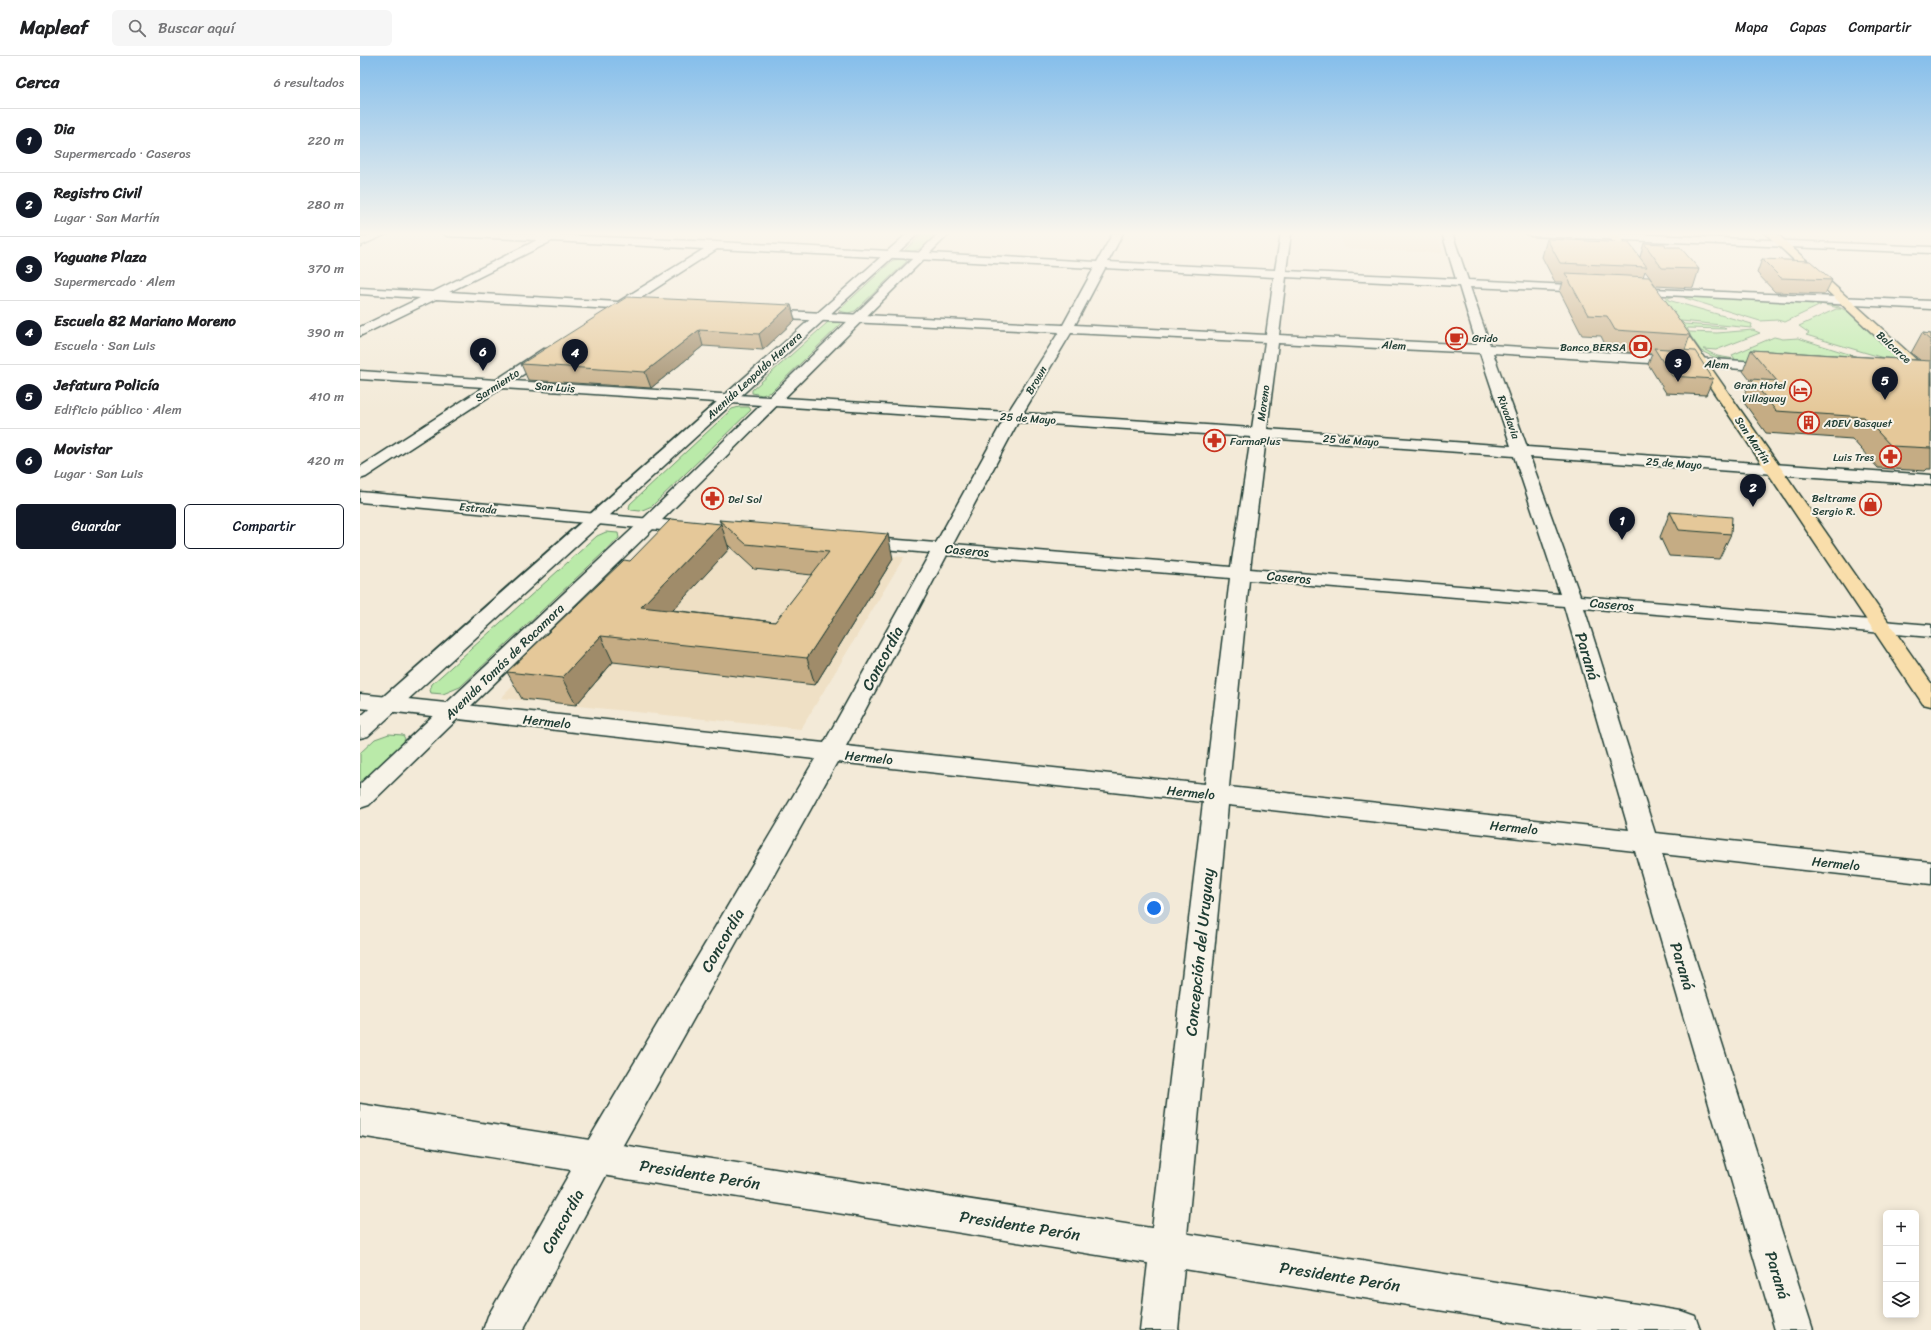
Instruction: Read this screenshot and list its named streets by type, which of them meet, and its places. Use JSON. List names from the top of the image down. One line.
{"streets":{"main road":["Balcarce","San Martín"],"street":["Alem","Avenida Leopoldo Herrera","Brown","Sarmiento","San Luis","Moreno","Rivadavia","25 de Mayo","Estrada","Caseros","Paraná","Concordia","Avenida Tomás de Rocamora","Hermelo","Concepción del Uruguay","Presidente Perón"]},"crossings":[["Alem","Avenida Leopoldo Herrera"],["Alem","Brown"],["Alem","Moreno"],["Alem","Rivadavia"],["Alem","San Martín"],["Avenida Leopoldo Herrera","San Luis"],["Avenida Leopoldo Herrera","Estrada"],["Brown","25 de Mayo"],["Brown","Caseros"],["Brown","Concordia"],["Sarmiento","San Luis"],["San Luis","25 de Mayo"],["Moreno","25 de Mayo"],["Moreno","Caseros"],["Moreno","Concepción del Uruguay"],["Rivadavia","25 de Mayo"],["Rivadavia","Caseros"],["Rivadavia","Paraná"],["25 de Mayo","San Martín"],["San Martín","Caseros"],["Estrada","Avenida Tomás de Rocamora"],["Caseros","Paraná"],["Caseros","Concordia"],["Caseros","Concepción del Uruguay"],["Paraná","Hermelo"],["Concordia","Hermelo"],["Concordia","Presidente Perón"],["Avenida Tomás de Rocamora","Hermelo"],["Hermelo","Concepción del Uruguay"],["Concepción del Uruguay","Presidente Perón"]],"places":{"cafe":["Grido"],"bank":["Banco BERSA"],"hotel":["Gran Hotel Villaguay"],"building":["ADEV Basquet"],"pharmacy":["FarmaPlus","Luis Tres","Del Sol"],"shop":["Beltrame Sergio R."]},"page":{"header":"Mapleaf","search":"Buscar aquí","nav":["Mapa","Capas","Compartir"],"heading":["Cerca","6 resultados"],"list":[{"mark":"1","name":"Dia","note":"Supermercado · Caseros","value":"220 m"},{"mark":"2","name":"Registro Civil","note":"Lugar · San Martín","value":"280 m"},{"mark":"3","name":"Yaguane Plaza","note":"Supermercado · Alem","value":"370 m"},{"mark":"4","name":"Escuela 82 Mariano Moreno","note":"Escuela · San Luis","value":"390 m"},{"mark":"5","name":"Jefatura Policía","note":"Edificio público · Alem","value":"410 m"},{"mark":"6","name":"Movistar","note":"Lugar · San Luis","value":"420 m"}],"pins":["6","4","3","5","2","1"],"buttons":["Guardar","Compartir"],"map_buttons":["+","−"]}}
